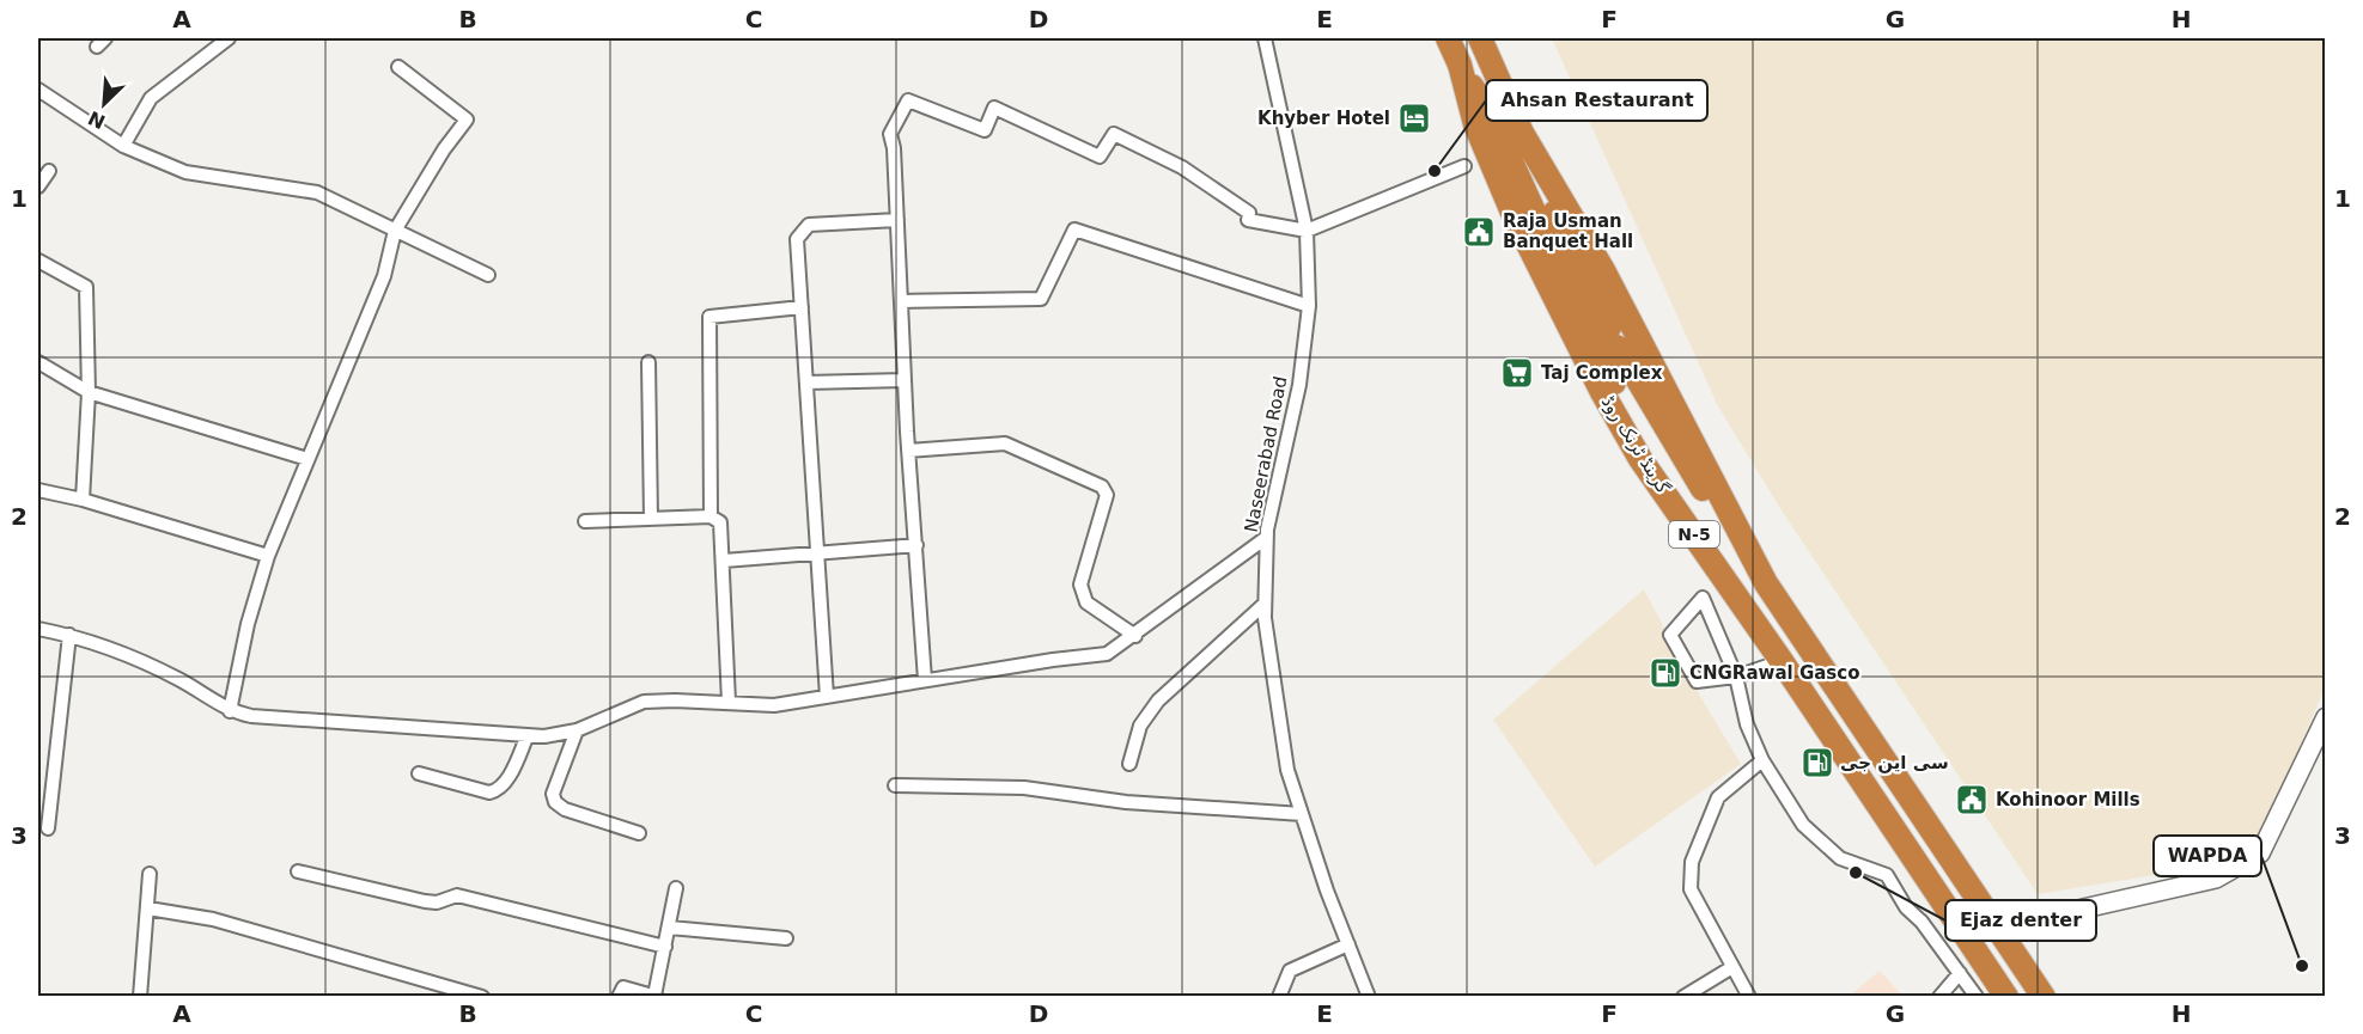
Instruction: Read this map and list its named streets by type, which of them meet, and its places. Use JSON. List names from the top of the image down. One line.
{"streets":{"highway":["گرینڈ ٹرنک روڈ","N-5"],"street":["Naseerabad Road"]},"places":{"hotel":["Khyber Hotel"],"other":["Ahsan Restaurant","Ejaz denter","WAPDA"],"public building":["Raja Usman Banquet Hall","Kohinoor Mills"],"supermarket":["Taj Complex"],"fuel station":["CNGRawal Gasco","سی این جی"]},"north":"bottom left","grid":{"columns":["A","B","C","D","E","F","G","H"],"rows":["1","2","3"]}}
